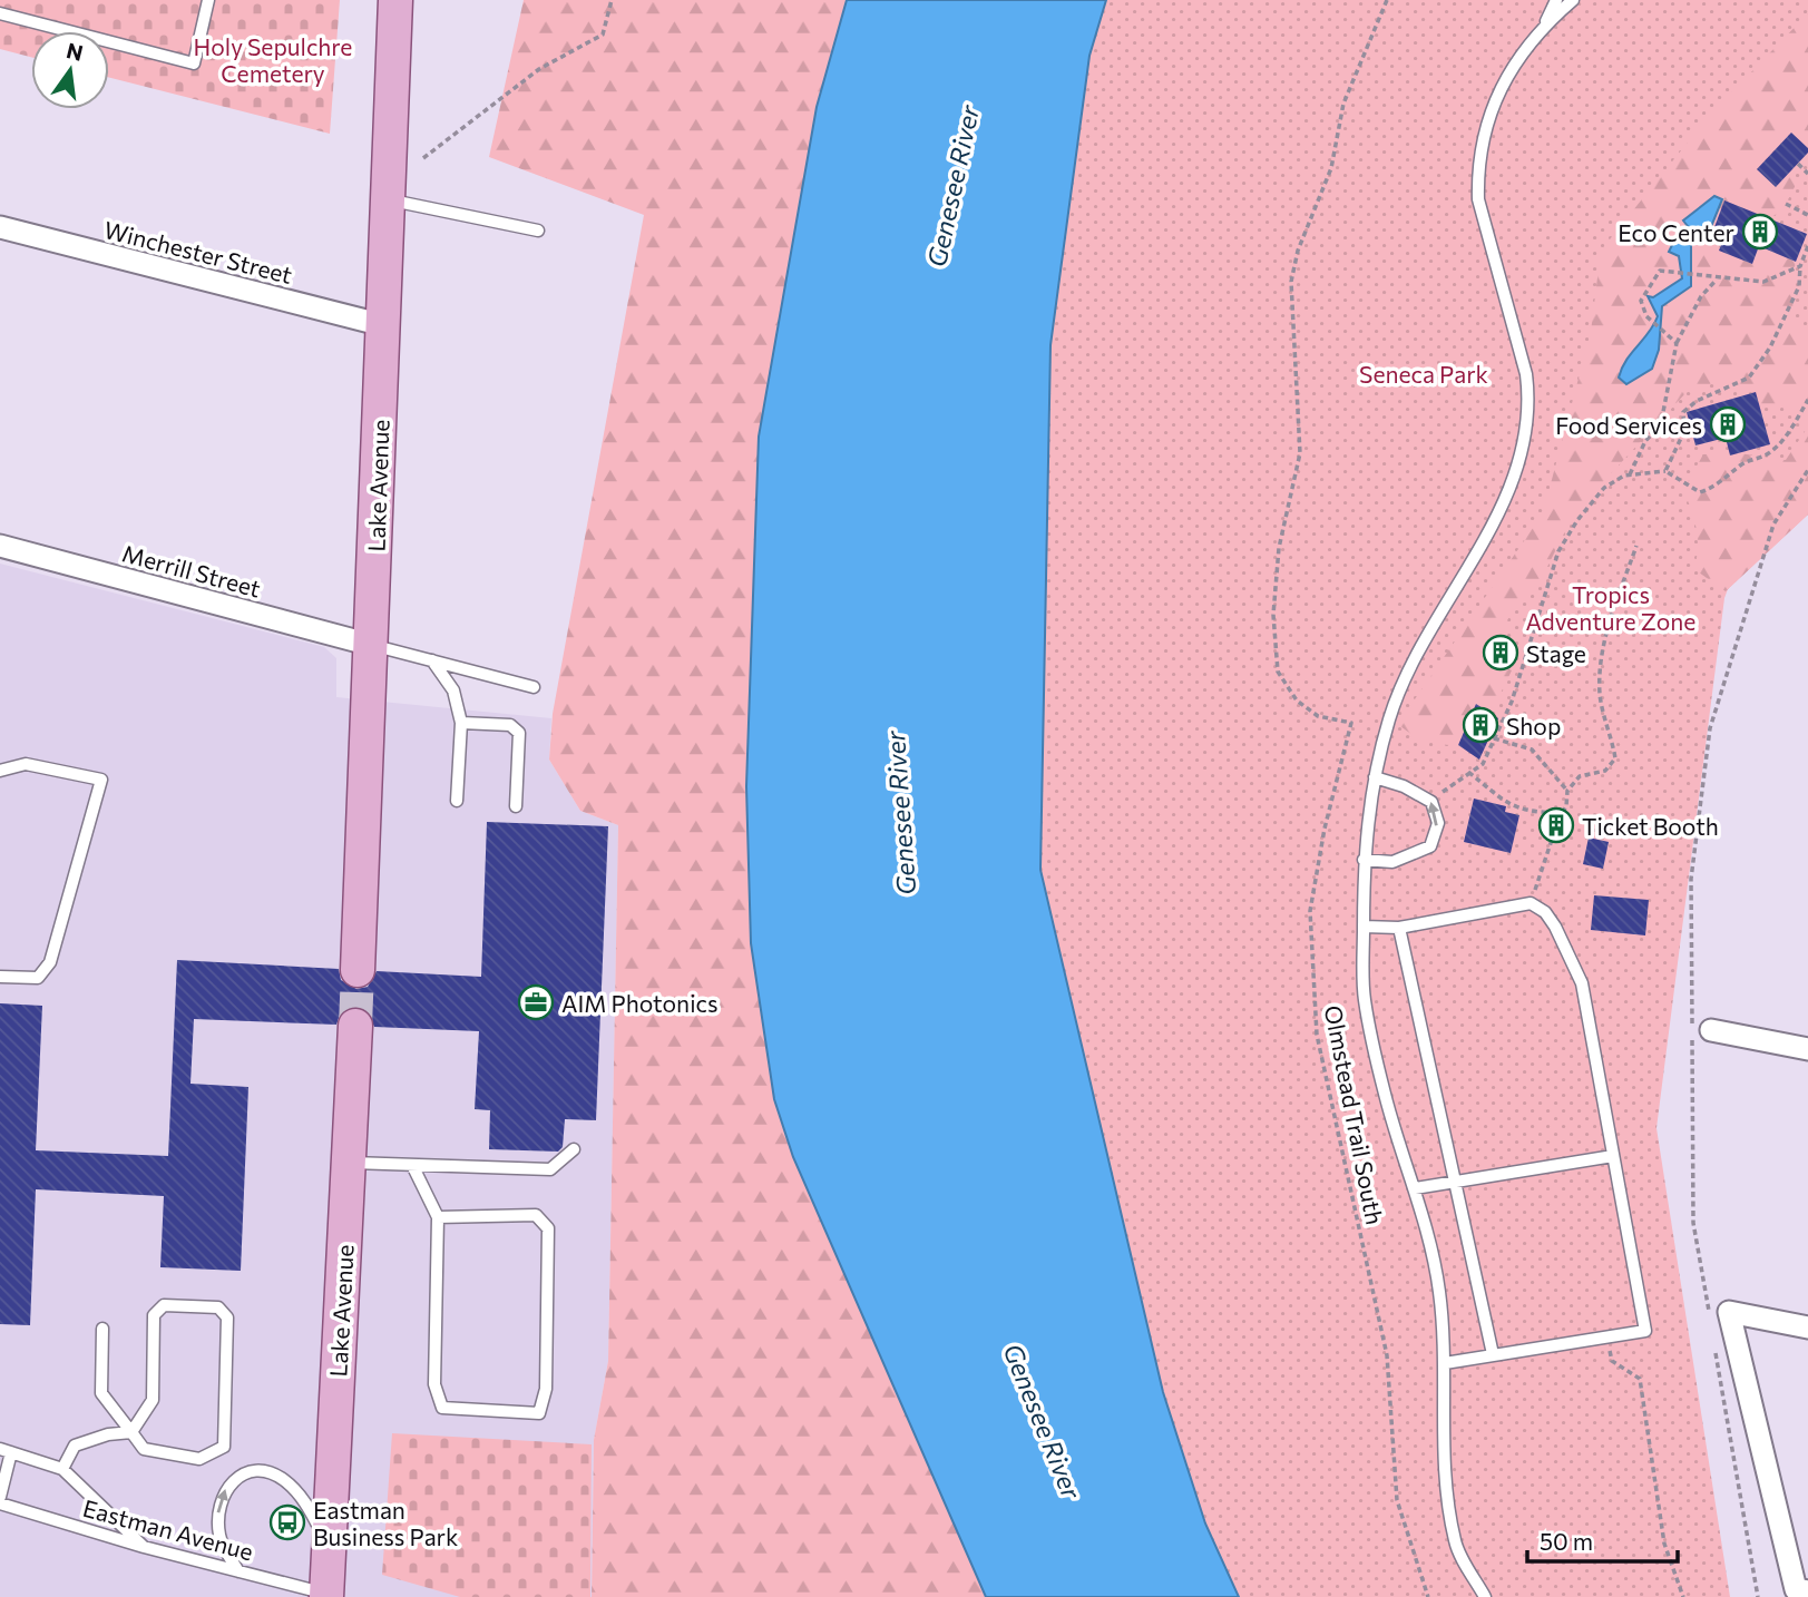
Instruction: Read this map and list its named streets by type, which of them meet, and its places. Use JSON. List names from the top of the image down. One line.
{"streets":{"main road":["Lake Avenue"],"street":["Winchester Street","Merrill Street"],"lane":["Eastman Avenue"],"path":["Olmstead Trail South"]},"crossings":[["Winchester Street","Lake Avenue"],["Lake Avenue","Merrill Street"],["Lake Avenue","Eastman Avenue"]],"water":["Genesee River"],"parks":["Holy Sepulchre Cemetery","Seneca Park","Tropics Adventure Zone"],"places":{"building":["Eco Center","Food Services","Stage","Shop","Ticket Booth"],"office":["AIM Photonics"],"bus stop":["Eastman Business Park"]},"scale_bar":"50 m","north":"top"}
